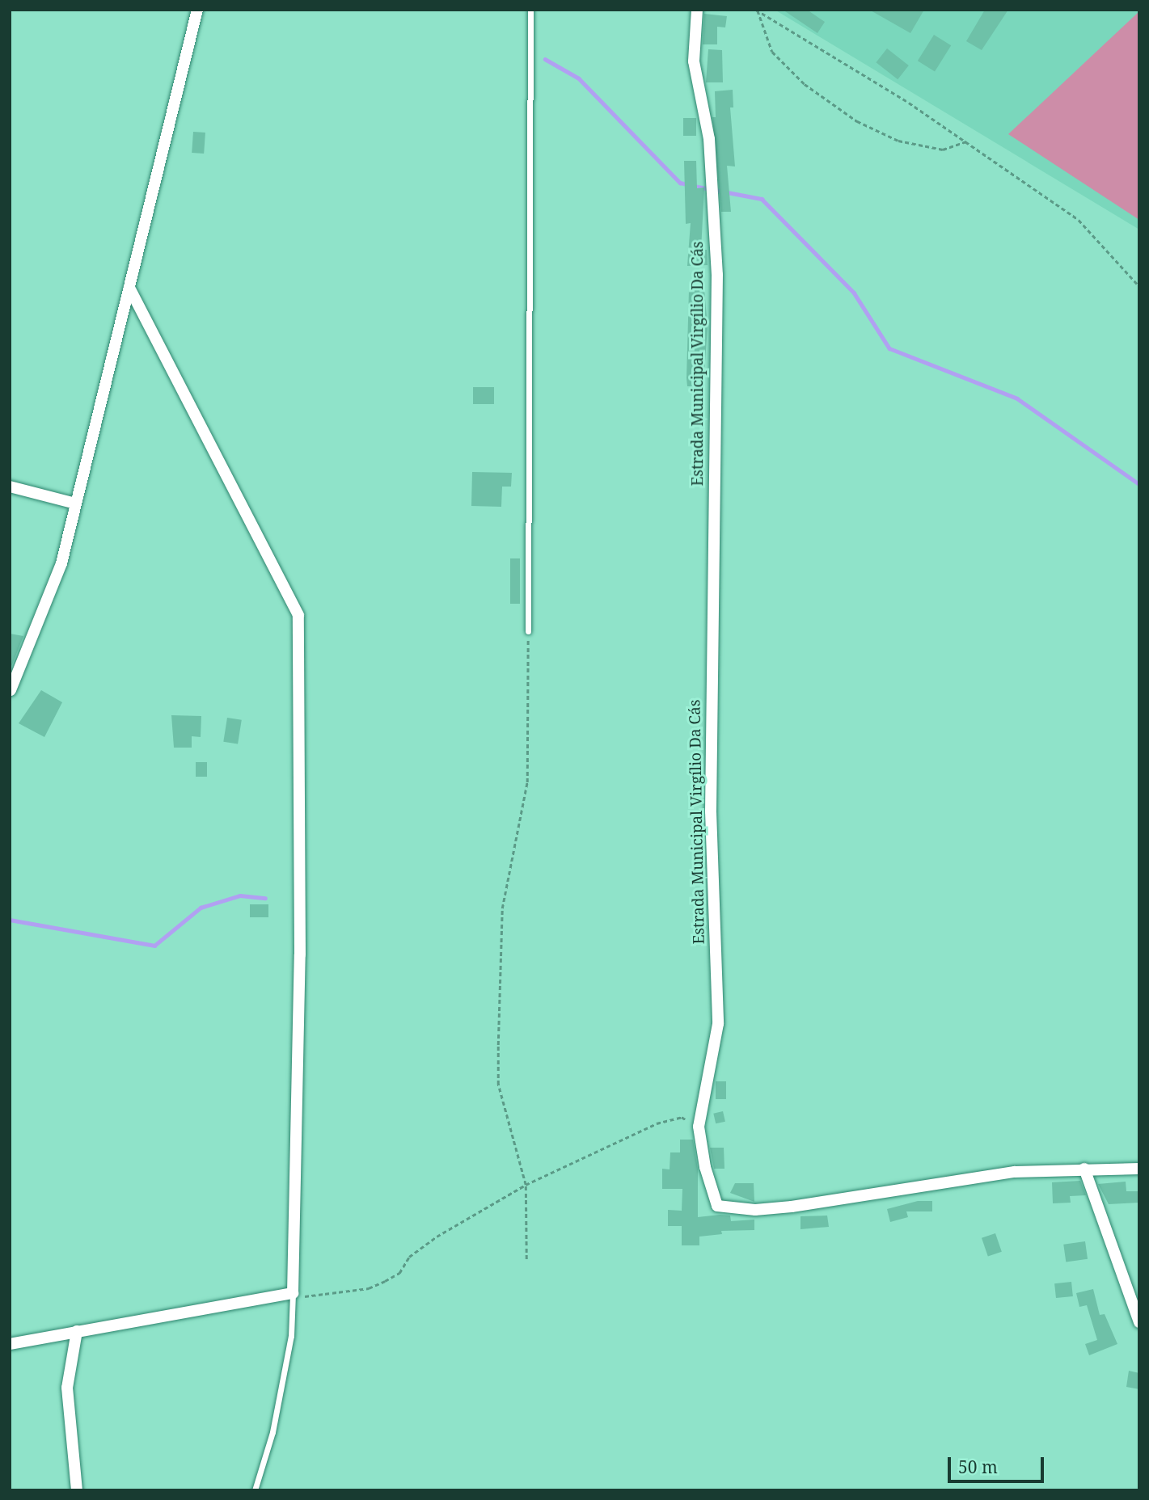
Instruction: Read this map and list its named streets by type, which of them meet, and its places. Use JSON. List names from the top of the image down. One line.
{"streets":{"street":["Estrada Municipal Virgílio Da Cás"]},"scale_bar":"50 m"}
